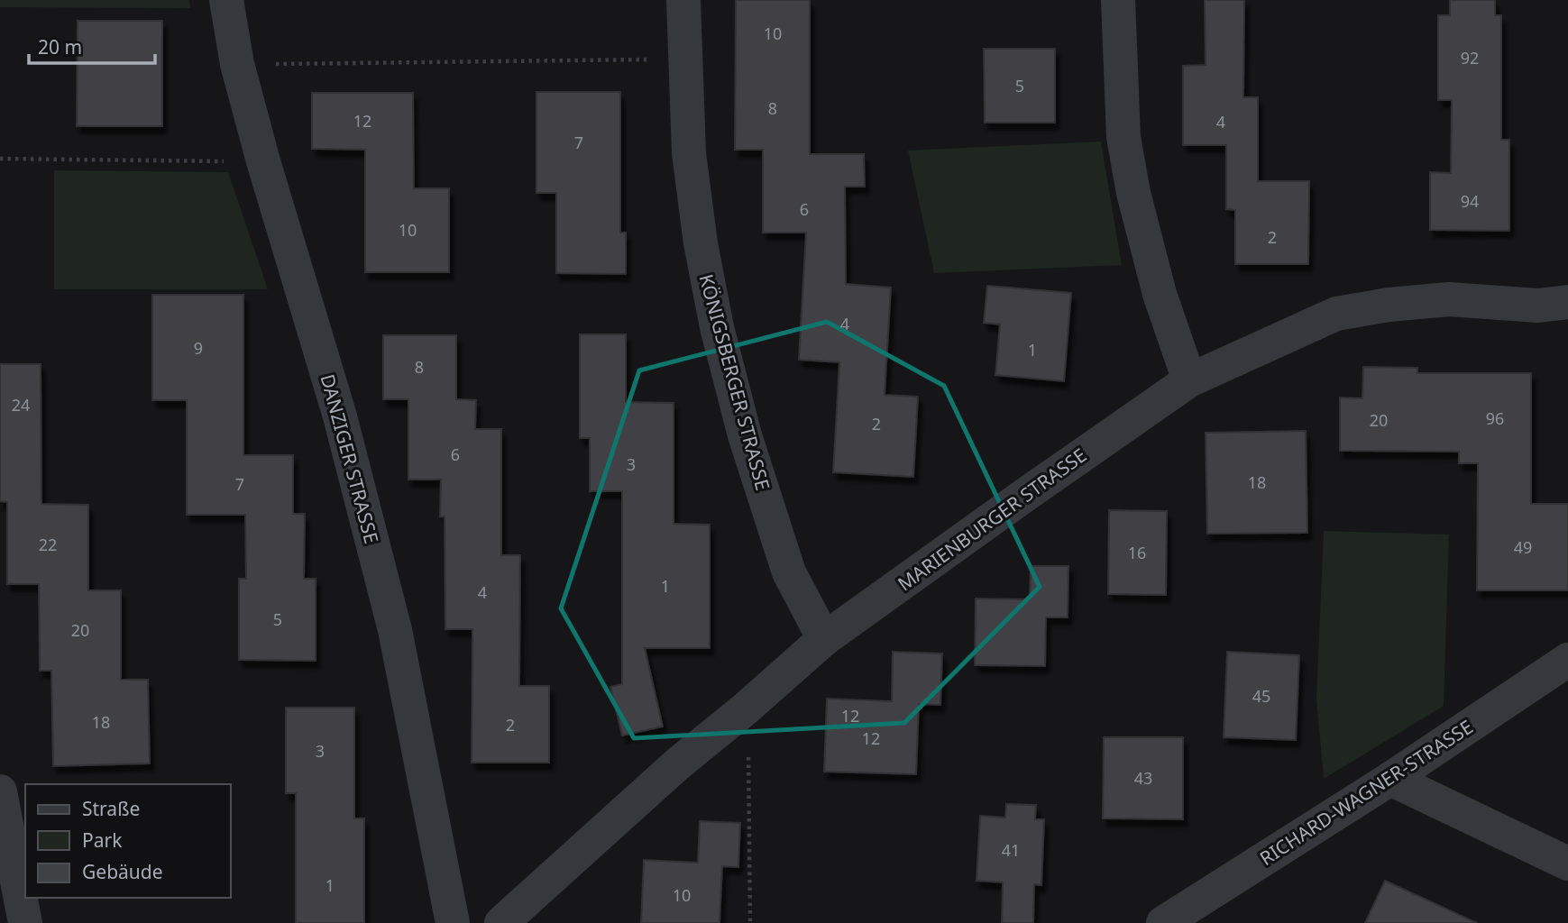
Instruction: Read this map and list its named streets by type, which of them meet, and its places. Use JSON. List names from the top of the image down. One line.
{"streets":{"street":["KÖNIGSBERGER STRASSE","DANZIGER STRASSE","MARIENBURGER STRASSE","RICHARD-WAGNER-STRASSE"]},"crossings":[["KÖNIGSBERGER STRASSE","MARIENBURGER STRASSE"]],"house_numbers":["10","92","5","8","12","4","7","94","6","10","2","4","9","1","8","24","96","20","2","6","3","18","7","22","49","16","1","4","5","20","45","12","18","2","12","3","43","41","1","10"],"legend":["Straße","Park","Gebäude"],"scale_bar":"20 m"}
